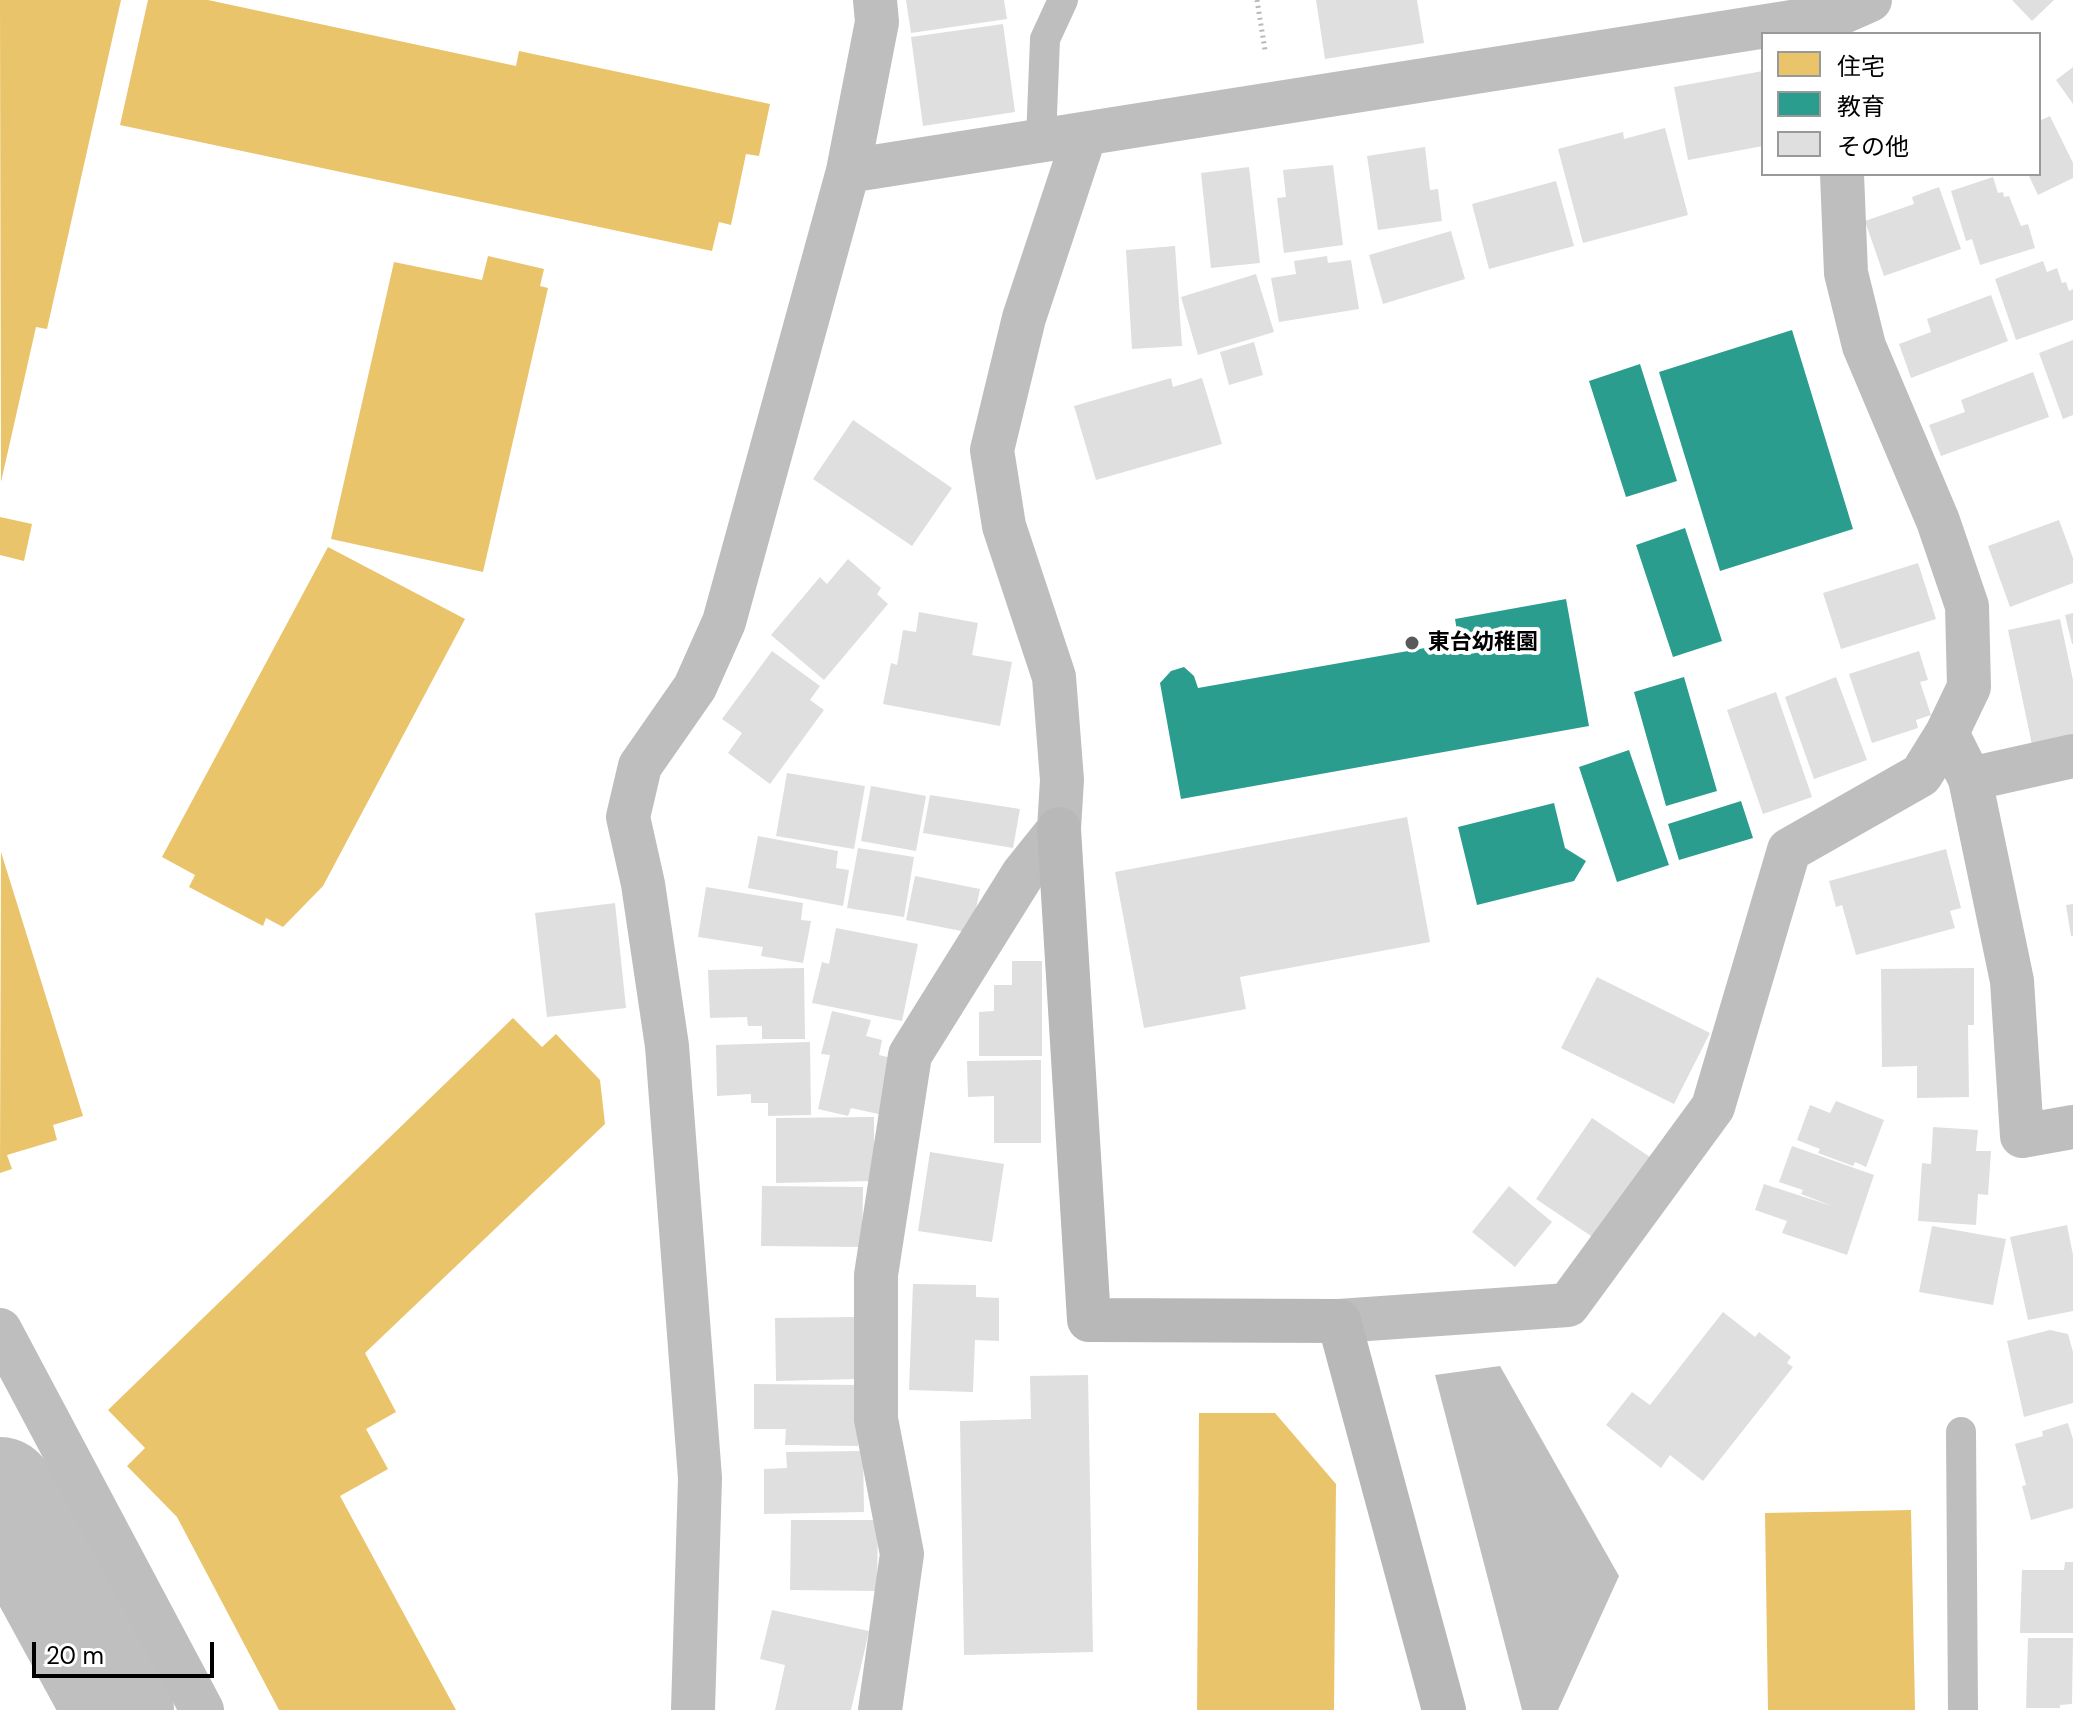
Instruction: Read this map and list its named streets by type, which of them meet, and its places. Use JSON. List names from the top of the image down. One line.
{"places":["東台幼稚園"],"legend":["住宅","教育","その他"],"scale_bar":"20 m"}
